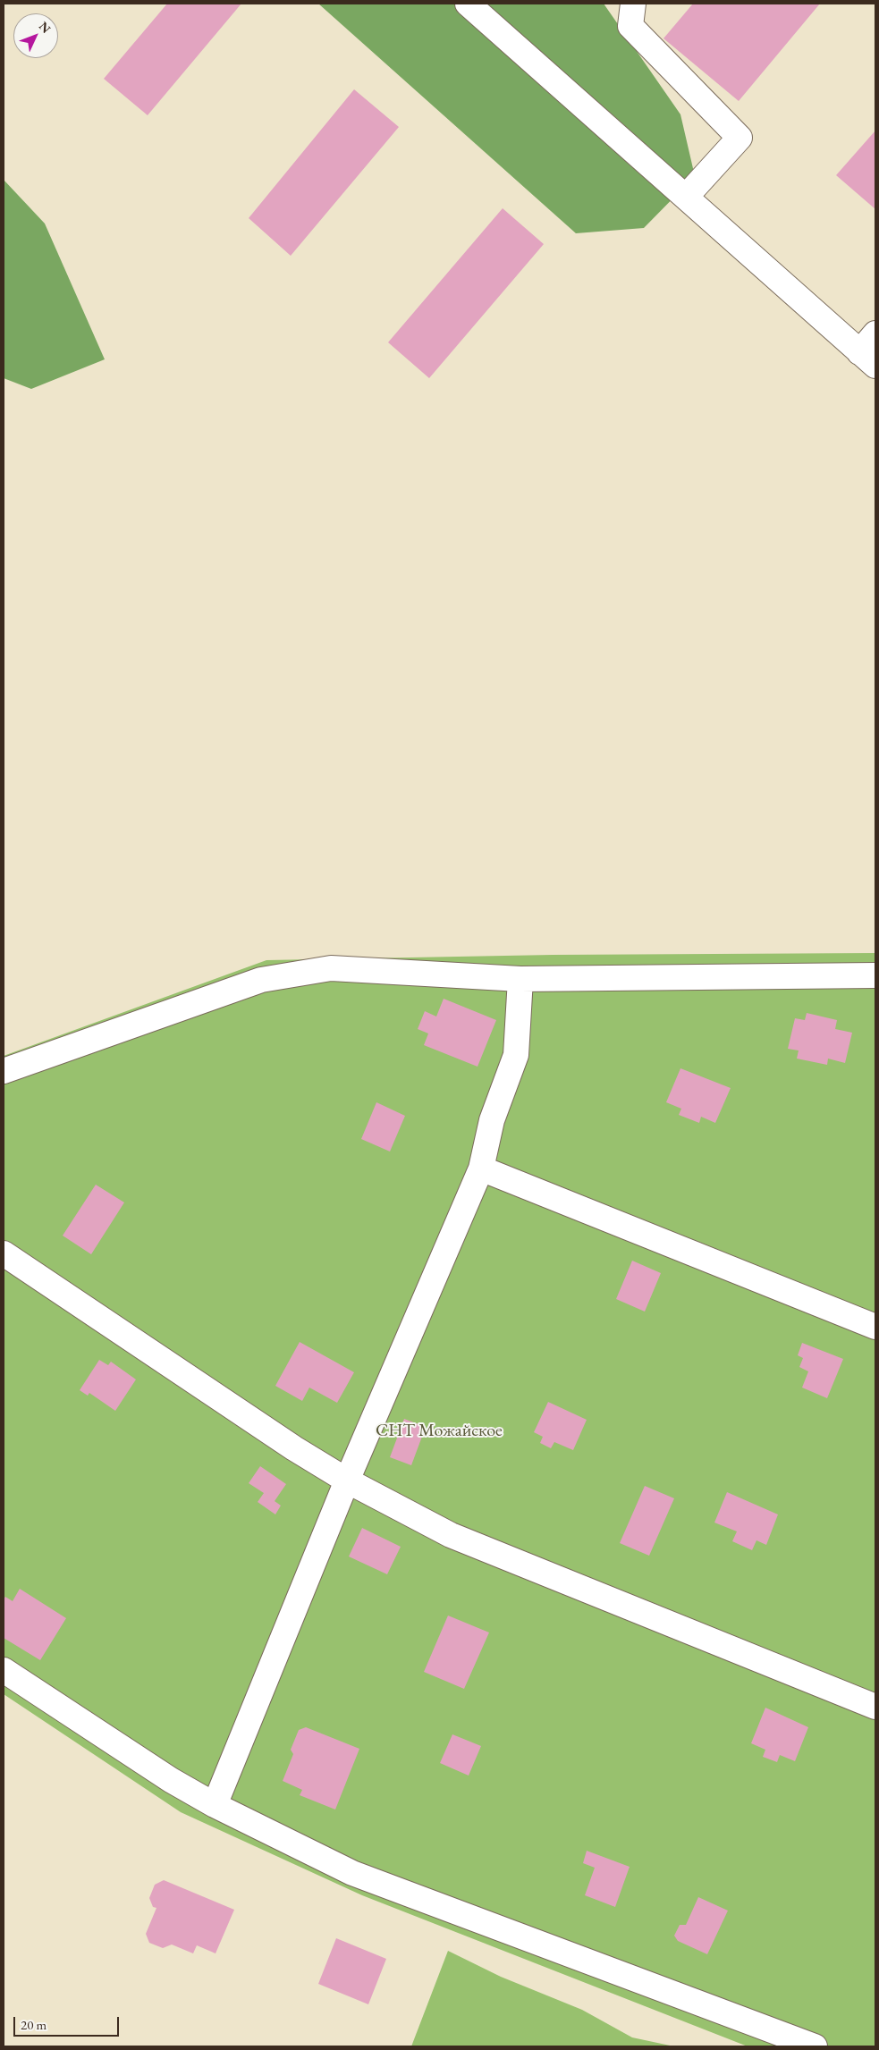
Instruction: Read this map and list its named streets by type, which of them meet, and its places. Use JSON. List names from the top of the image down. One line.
{"parks":["СНТ Можайское"],"scale_bar":"20 m","north":"top right"}
